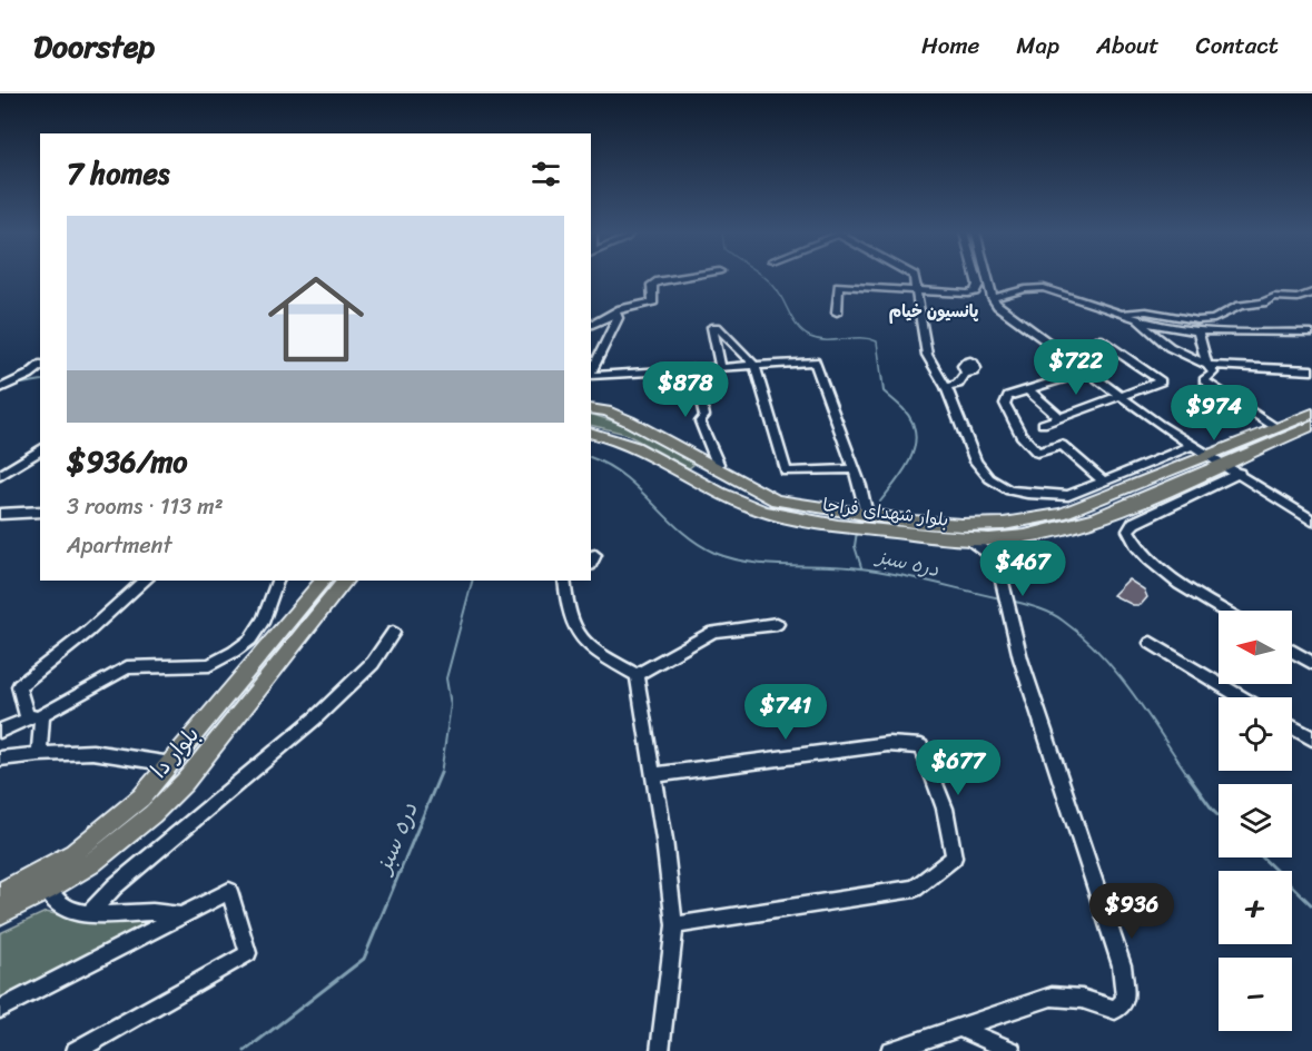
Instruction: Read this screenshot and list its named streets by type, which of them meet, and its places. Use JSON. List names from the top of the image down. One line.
{"streets":{"main road":["بلوار شهدای فراجا","بلوار دا"]},"districts":["پانسیون خیام"],"water":["دره سبز"],"north":"left","page":{"header":"Doorstep","nav":["Home","Map","About","Contact"],"heading":"7 homes","list":[{"name":"$936/mo","note":"3 rooms · 113 m² · Apartment"}],"price":["$722","$878","$974","$467","$741","$677","$936"],"map_buttons":["+","−"]}}
